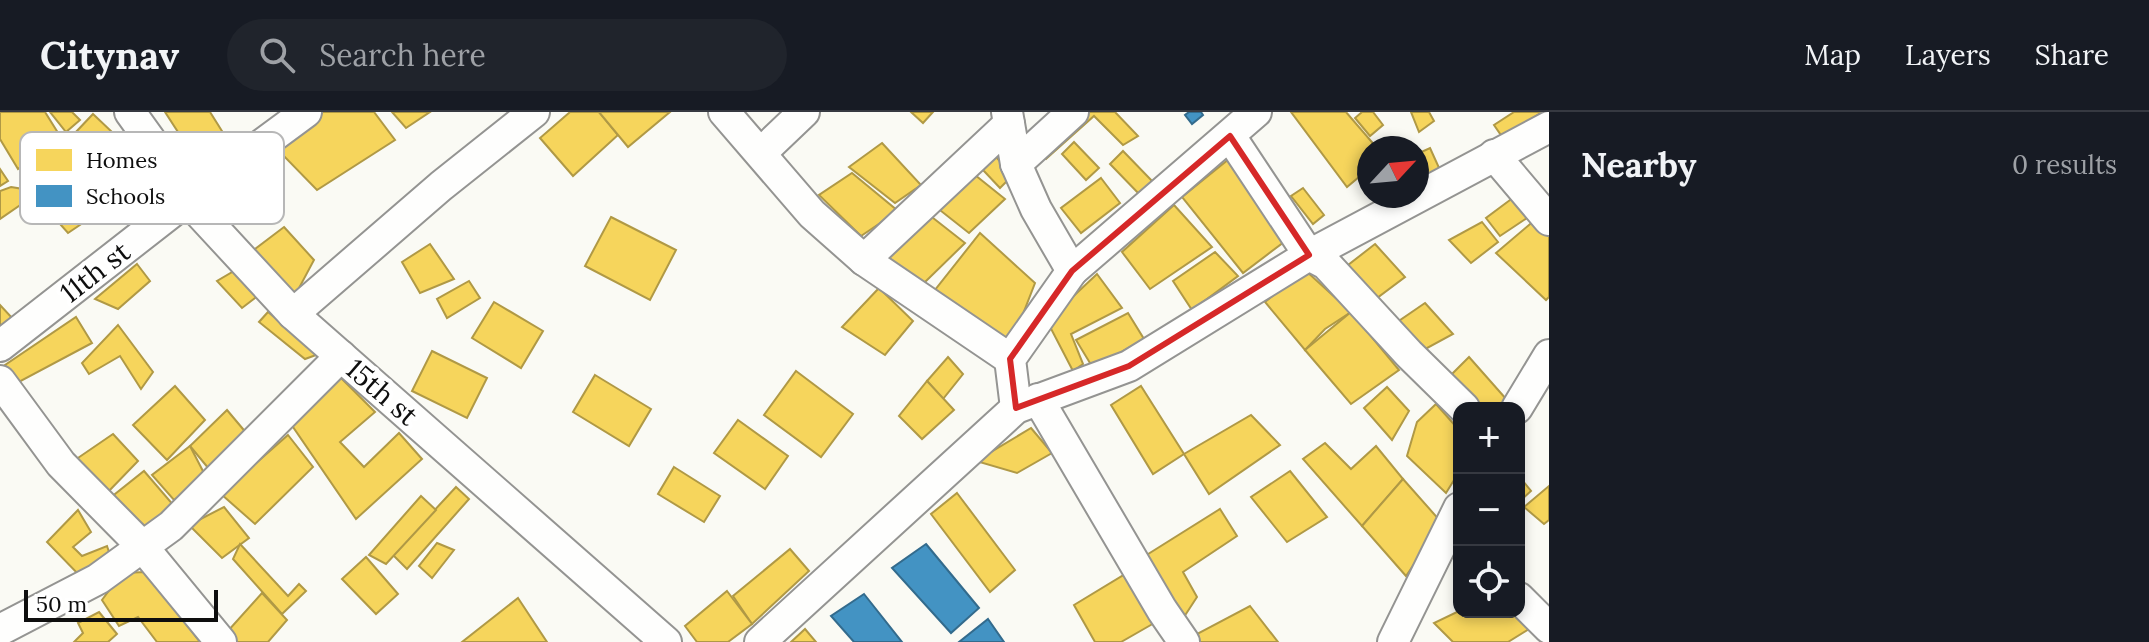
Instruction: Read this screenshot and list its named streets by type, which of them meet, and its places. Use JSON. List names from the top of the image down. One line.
{"streets":{"street":["11th st","15th st"]},"legend":["Homes","Schools"],"scale_bar":"50 m","north":"top right","page":{"header":"Citynav","search":"Search here","nav":["Map","Layers","Share"],"heading":["Nearby","0 results"],"map_buttons":["+","−"],"scale":"50 m"}}
